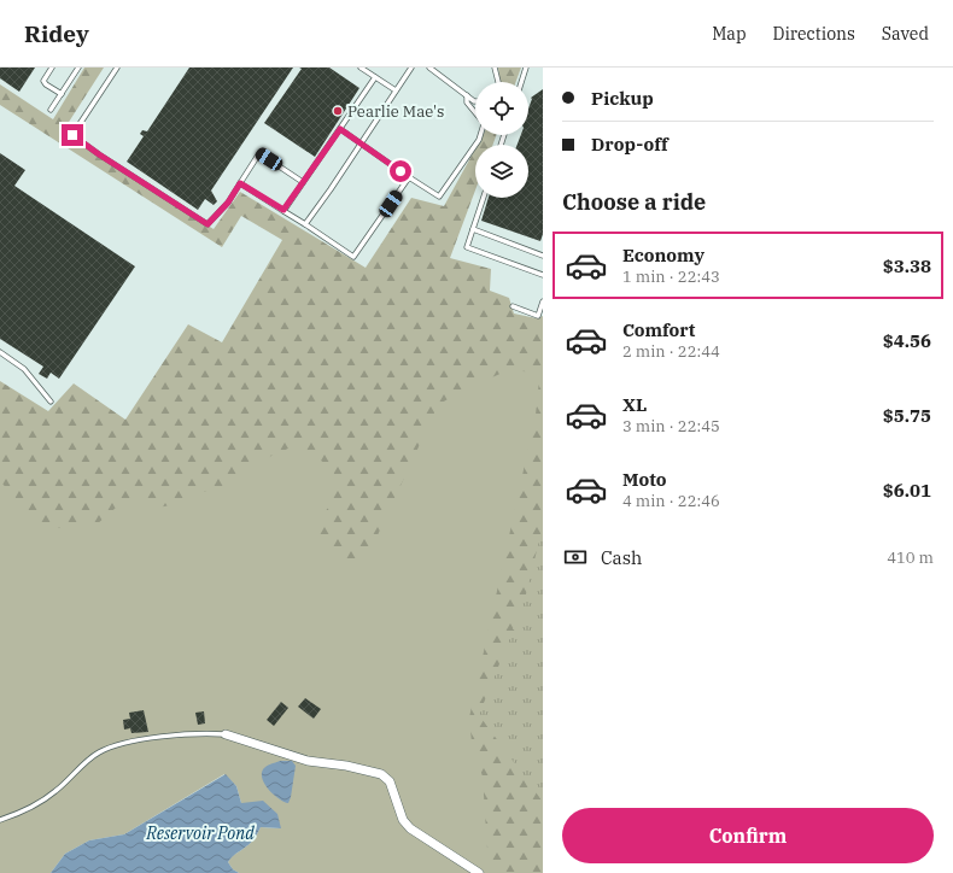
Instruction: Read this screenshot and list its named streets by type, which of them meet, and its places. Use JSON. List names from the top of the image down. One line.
{"water":["Reservoir Pond"],"places":["Pearlie Mae's"],"page":{"header":"Ridey","nav":["Map","Directions","Saved"],"banner":["Pickup","Drop-off"],"heading":"Choose a ride","list":[{"name":"Economy","note":"1 min · 22:43","value":"$3.38"},{"name":"Comfort","note":"2 min · 22:44","value":"$4.56"},{"name":"XL","note":"3 min · 22:45","value":"$5.75"},{"name":"Moto","note":"4 min · 22:46","value":"$6.01"}],"pay":["Cash","410 m"],"buttons":"Confirm"}}
